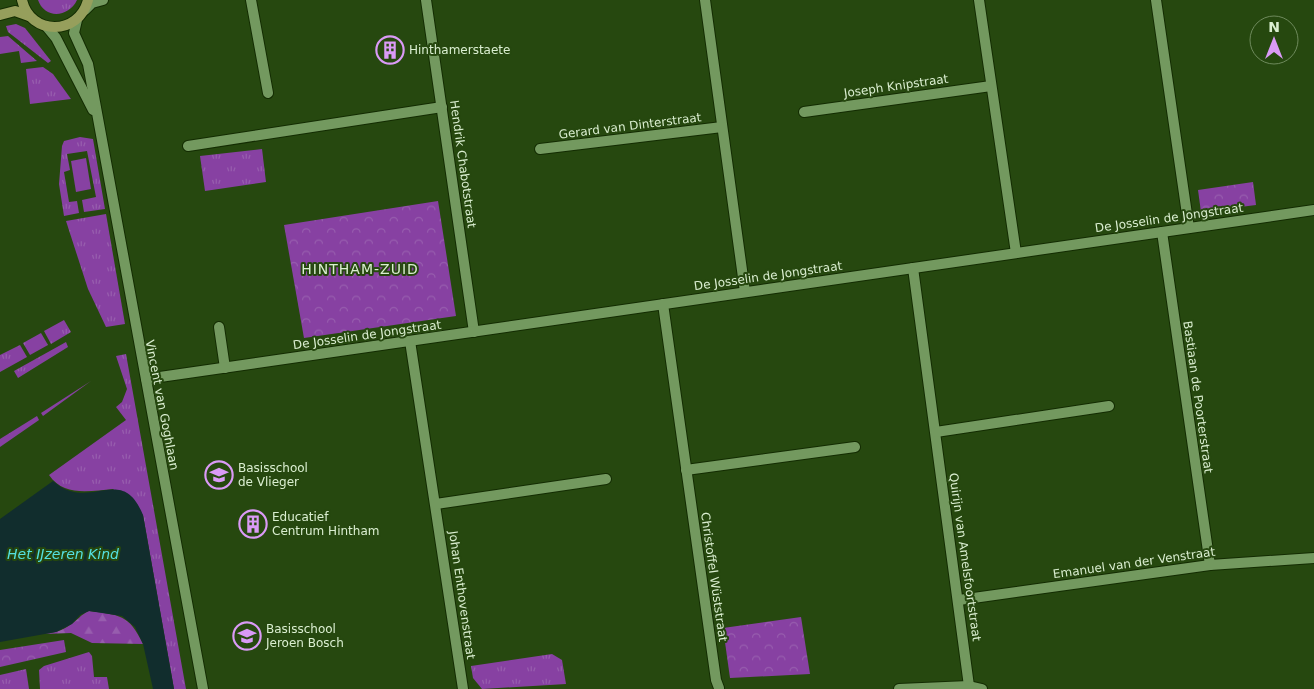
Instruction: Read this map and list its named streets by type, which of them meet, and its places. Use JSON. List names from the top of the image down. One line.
{"streets":{"street":["Joseph Knipstraat","Gerard van Dinterstraat","Hendrik Chabotstraat","De Josselin de Jongstraat","Bastiaan de Poorterstraat","Vincent van Goghlaan","Quirijn van Amelsfoortstraat","Emanuel van der Venstraat","Christoffel Wüststraat","Johan Enthovenstraat"]},"crossings":[["Hendrik Chabotstraat","De Josselin de Jongstraat"],["De Josselin de Jongstraat","Bastiaan de Poorterstraat"],["De Josselin de Jongstraat","Vincent van Goghlaan"],["De Josselin de Jongstraat","Quirijn van Amelsfoortstraat"],["De Josselin de Jongstraat","Christoffel Wüststraat"],["De Josselin de Jongstraat","Johan Enthovenstraat"],["Bastiaan de Poorterstraat","Emanuel van der Venstraat"],["Quirijn van Amelsfoortstraat","Emanuel van der Venstraat"]],"districts":["HINTHAM-ZUID"],"water":["Het IJzeren Kind"],"places":{"building":["Hinthamerstaete","Educatief Centrum Hintham"],"school or university":["Basisschool de Vlieger","Basisschool Jeroen Bosch"]},"north":"top"}
